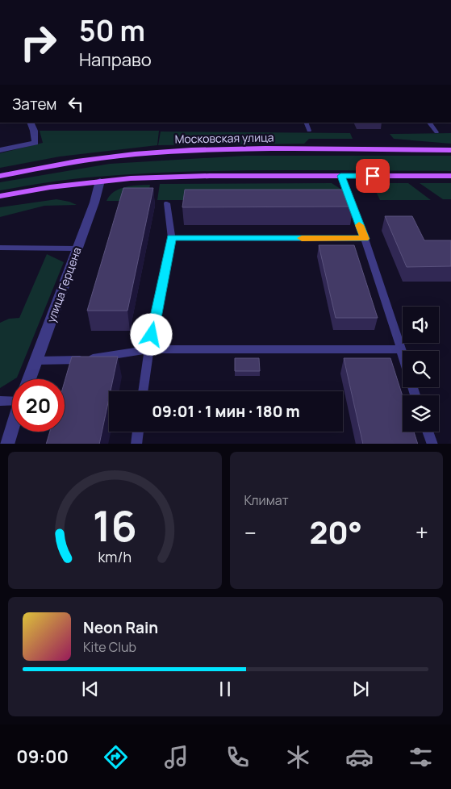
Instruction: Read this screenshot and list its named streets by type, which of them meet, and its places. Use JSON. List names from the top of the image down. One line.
{"streets":{"main road":["Московская улица"],"street":["улица Герцена"]},"page":{"turn":["50 m","Направо"],"then":"Затем","limit":"20","trip":"09:01 · 1 мин · 180 m","tile":"Климат","heat":["−","20°","+"],"song":["Neon Rain","Kite Club"],"tabs":"09:00","gauge":["16","km/h"]}}
